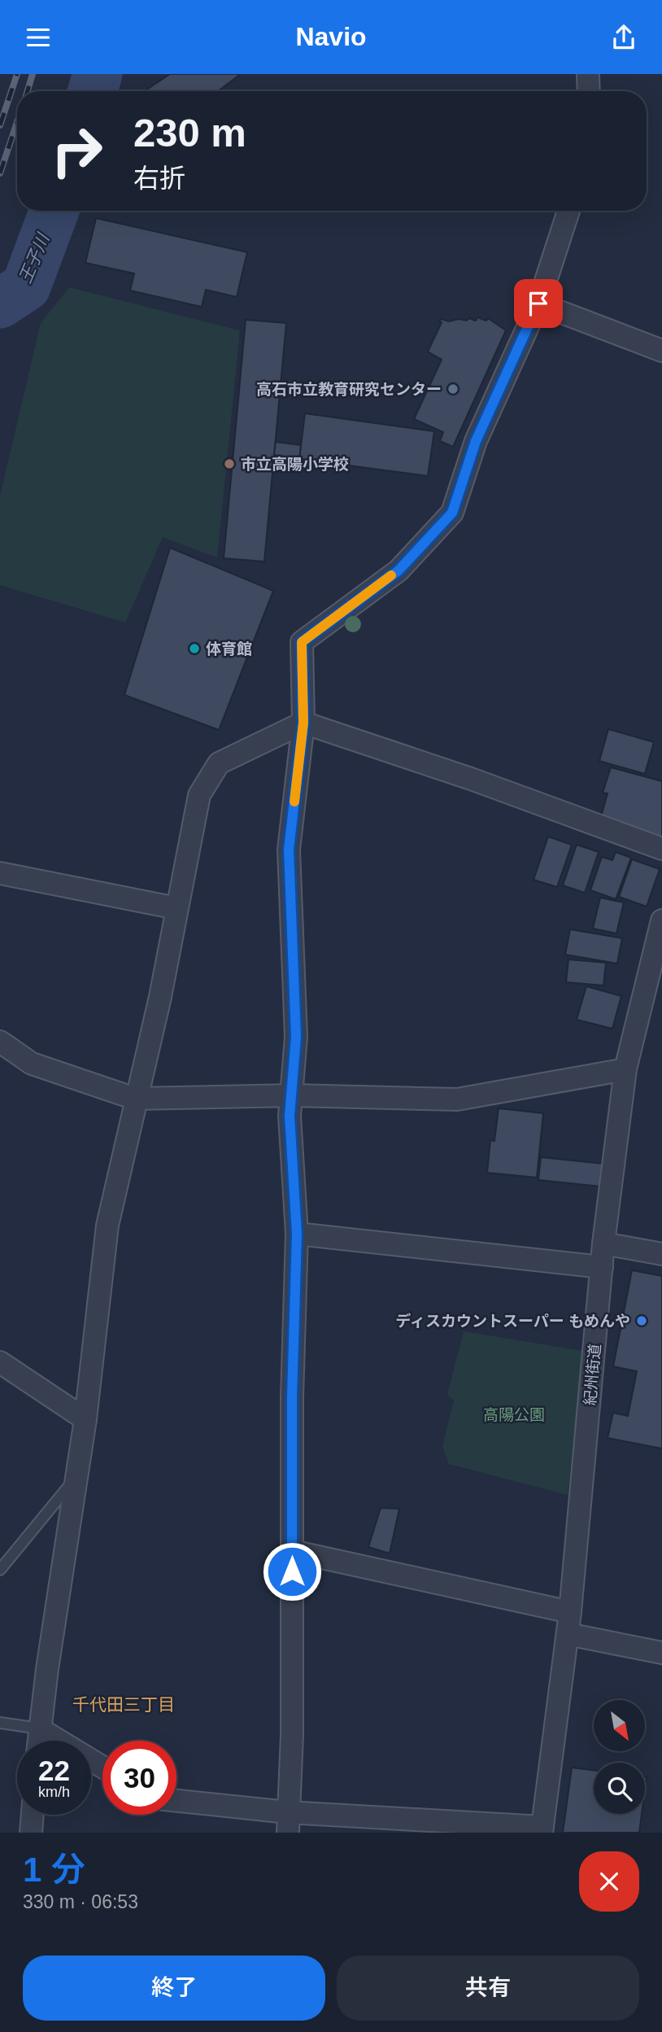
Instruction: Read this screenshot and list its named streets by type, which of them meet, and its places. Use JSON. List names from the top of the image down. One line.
{"streets":{"street":["紀州街道"]},"districts":["千代田三丁目"],"water":["王子川"],"parks":["高陽公園"],"places":["高石市立教育研究センター","市立高陽小学校","体育館","ディスカウントスーパー もめんや"],"north":"bottom right","page":{"header":"Navio","turn":["230 m","右折"],"speed":"22 km/h","limit":"30","heading":["1 分","330 m · 06:53"],"buttons":["終了","共有"]}}
